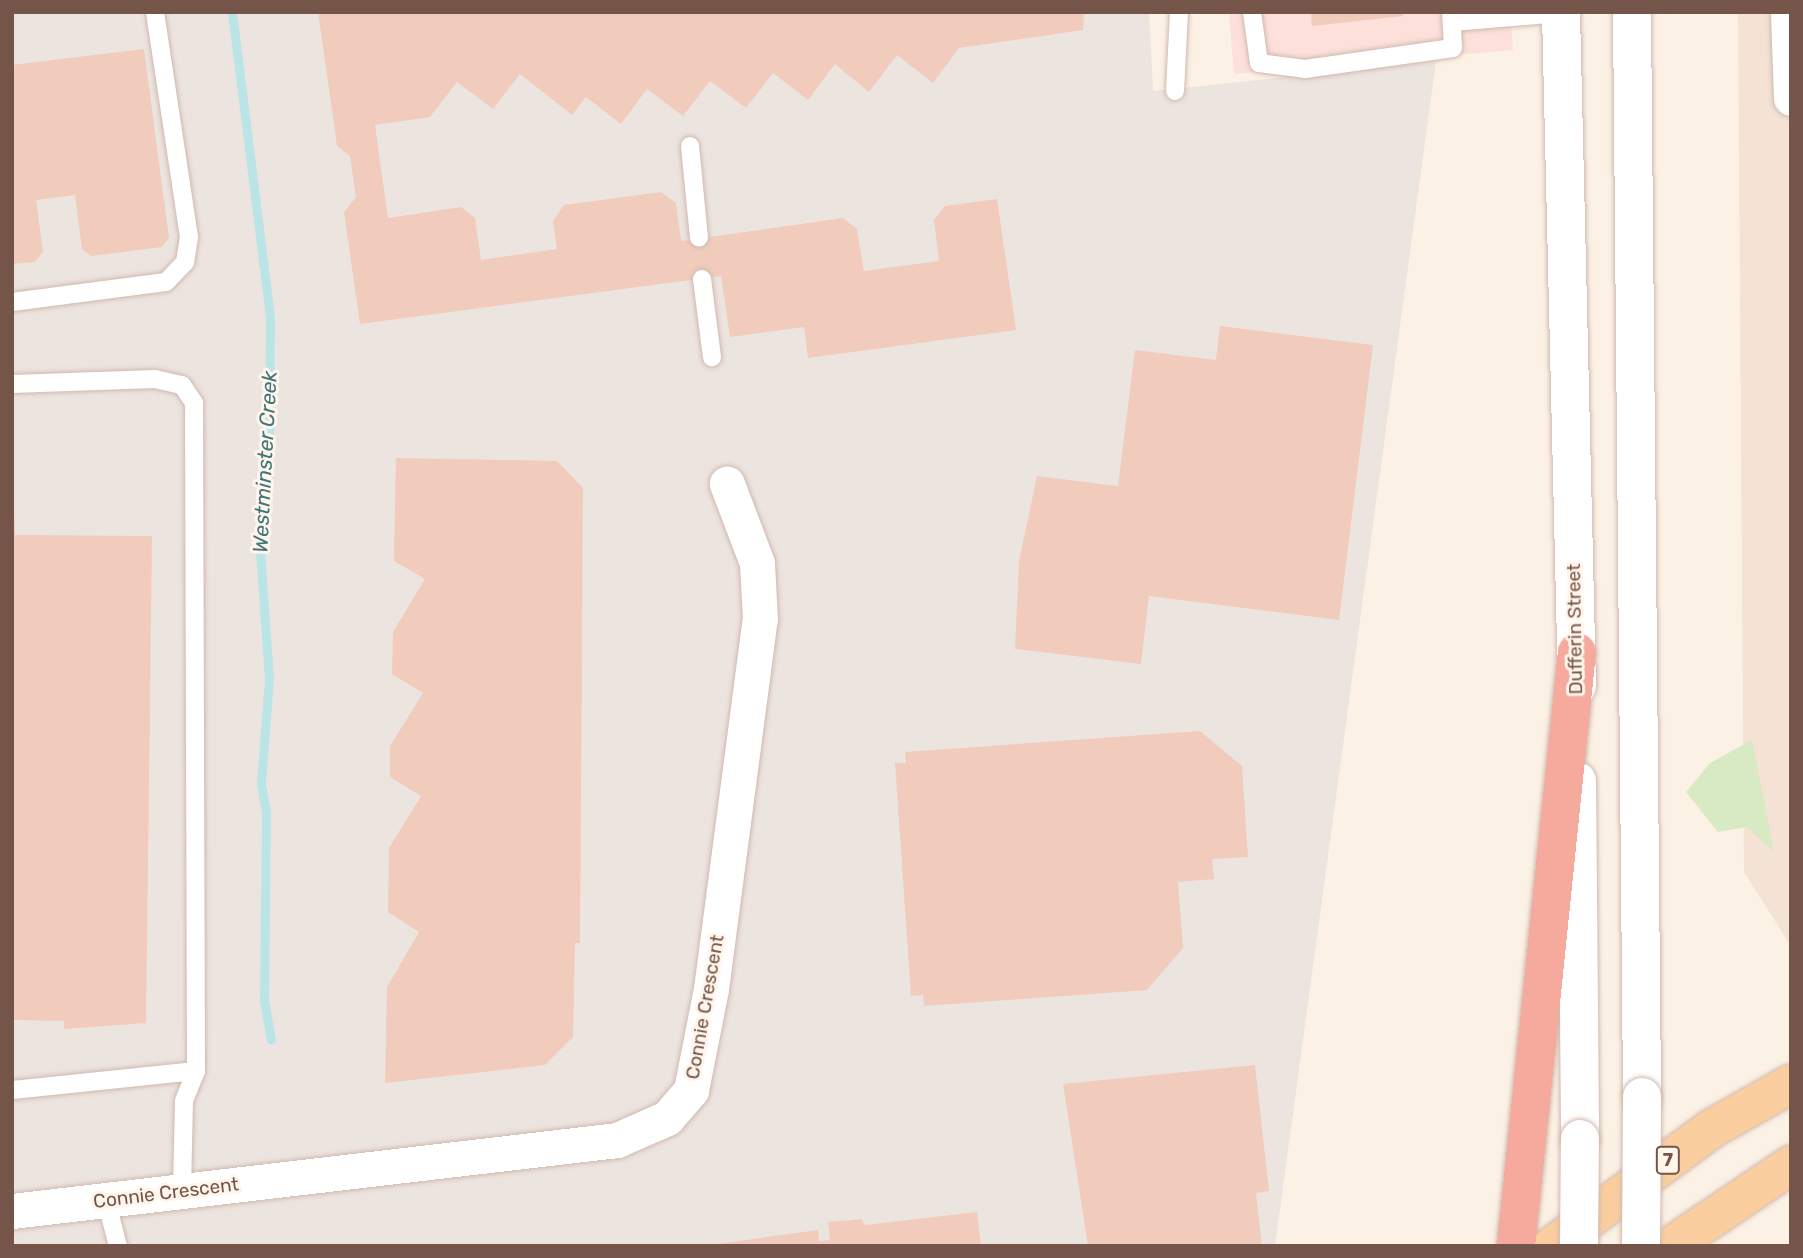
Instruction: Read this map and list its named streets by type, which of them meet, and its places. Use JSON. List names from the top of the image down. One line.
{"streets":{"main road":["Dufferin Street","7"],"street":["Connie Crescent"]},"water":["Westminster Creek"]}
